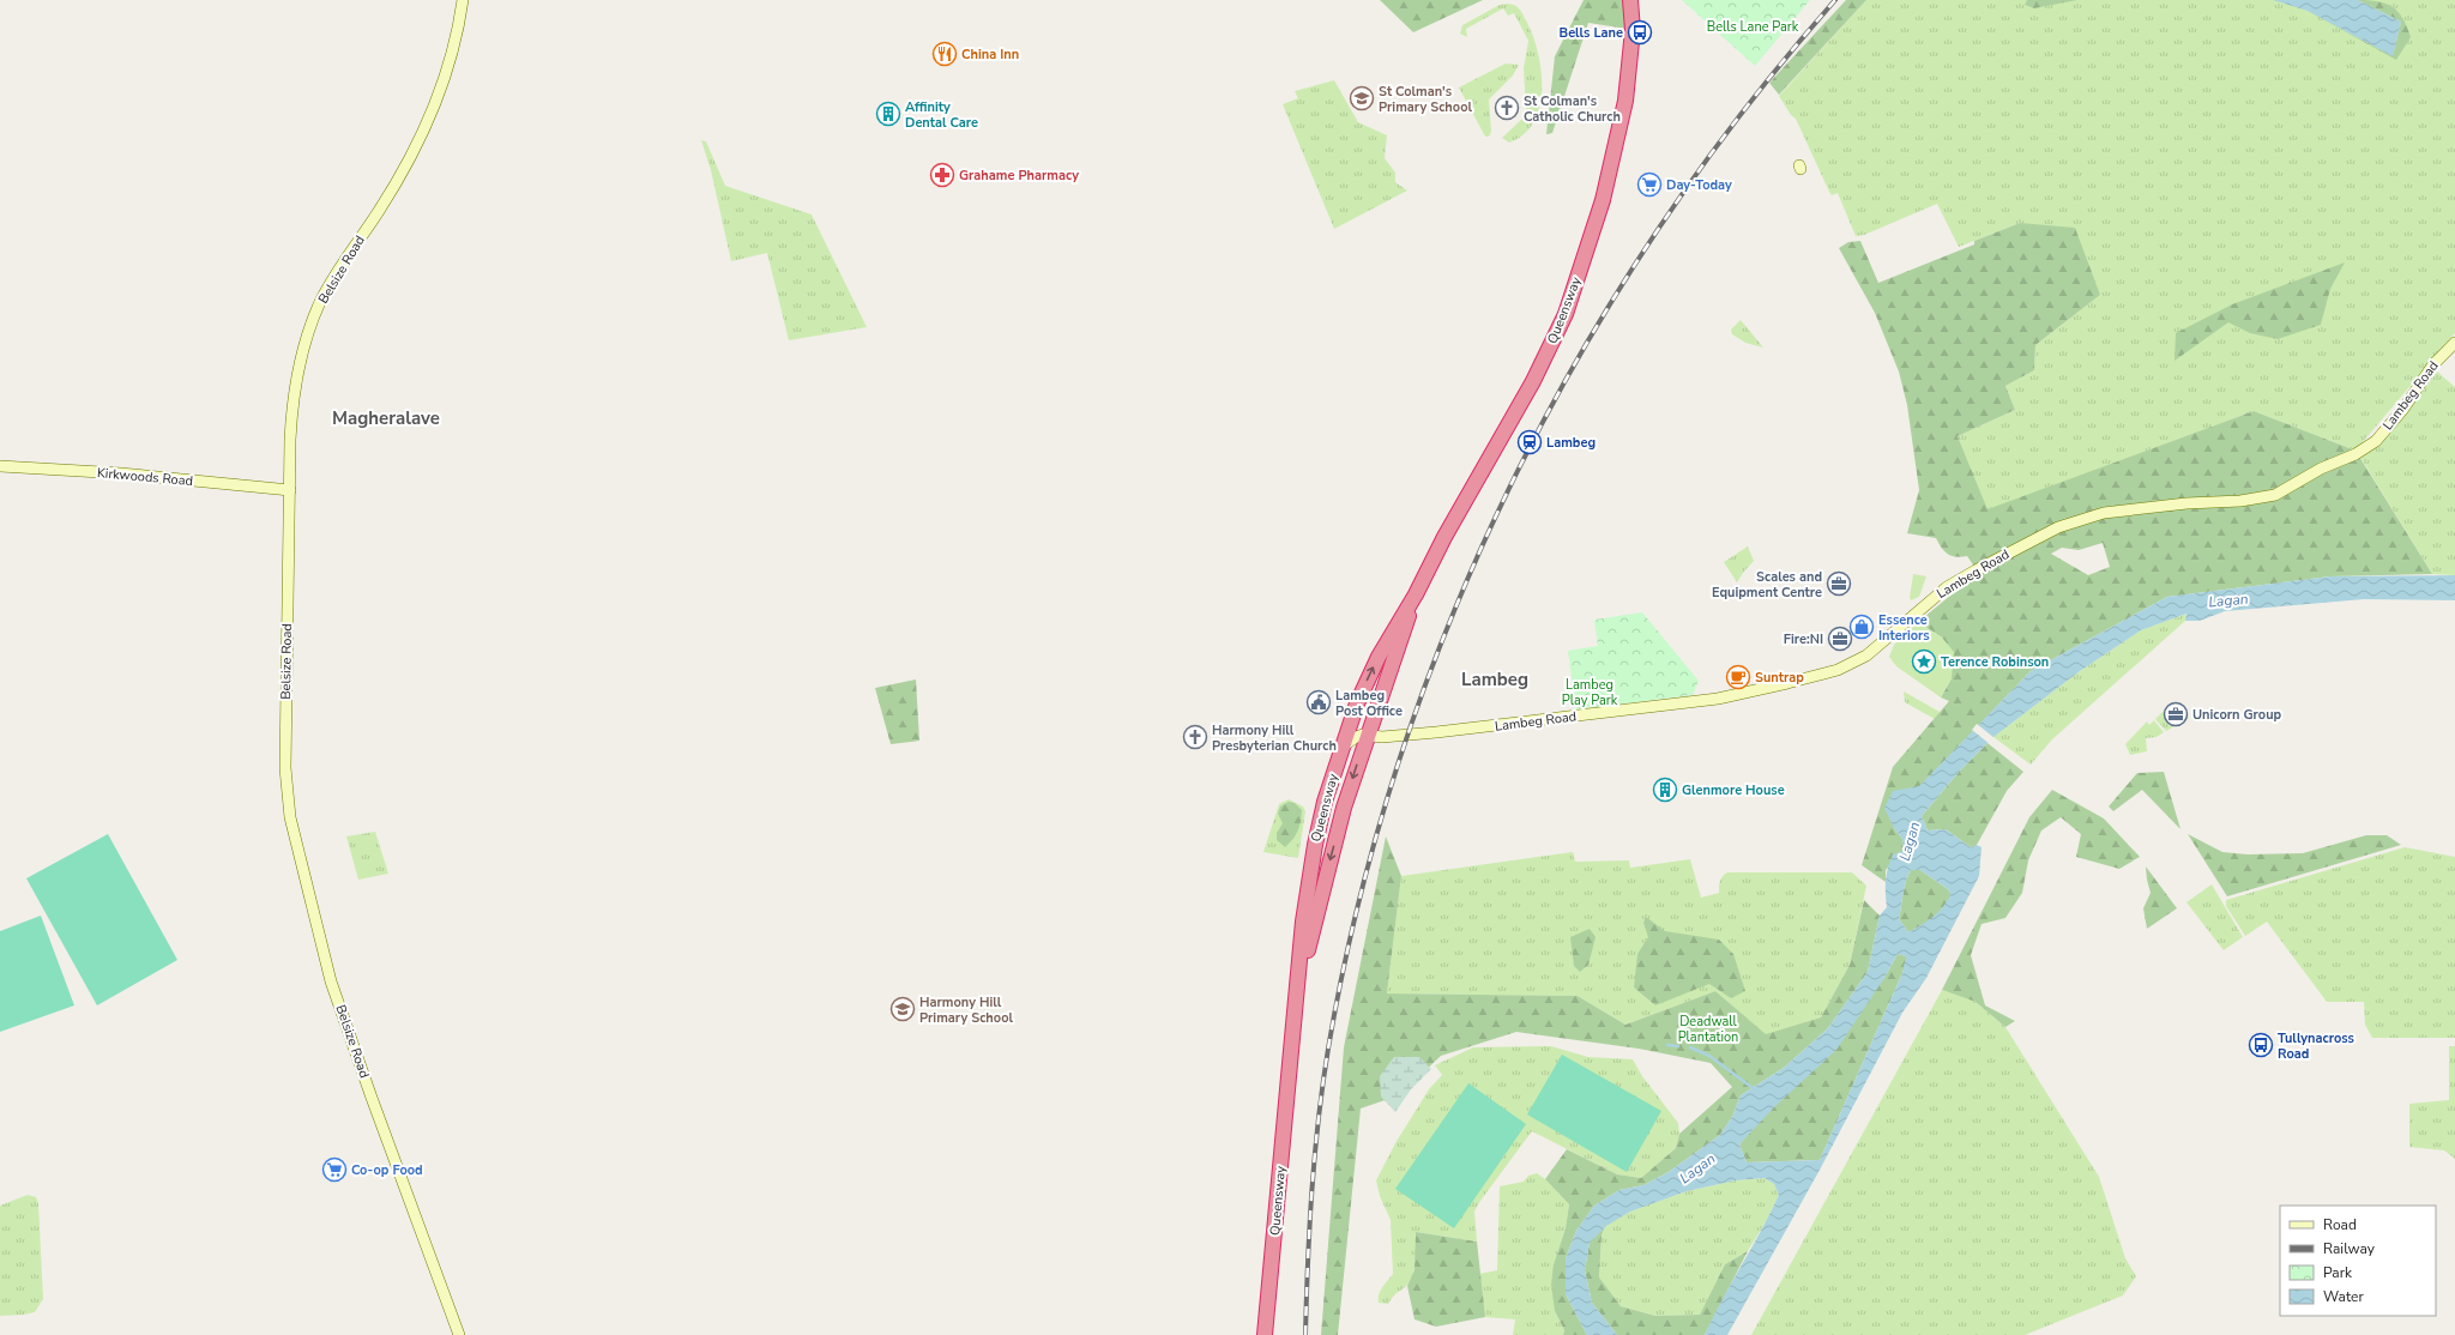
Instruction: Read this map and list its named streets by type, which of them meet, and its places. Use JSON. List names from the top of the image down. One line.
{"streets":{"highway":["Queensway"],"street":["Belsize Road","Lambeg Road","Kirkwoods Road"]},"crossings":[["Belsize Road","Kirkwoods Road"],["Queensway","Lambeg Road"]],"districts":["Magheralave","Lambeg"],"water":["Lagan"],"parks":["Bells Lane Park","Lambeg Play Park","Deadwall Plantation"],"places":{"bus stop":["Bells Lane","Tullynacross Road"],"restaurant":["China Inn"],"school or university":["St Colman's Primary School","Harmony Hill Primary School"],"church":["St Colman's Catholic Church","Harmony Hill Presbyterian Church"],"building":["Affinity Dental Care","Glenmore House"],"pharmacy":["Grahame Pharmacy"],"supermarket":["Day-Today","Co-op Food"],"station":["Lambeg"],"office":["Scales and Equipment Centre","Fire:NI","Unicorn Group"],"shop":["Essence Interiors"],"place":["Terence Robinson"],"cafe":["Suntrap"],"public building":["Lambeg Post Office"]},"legend":["Road","Railway","Park","Water"]}
